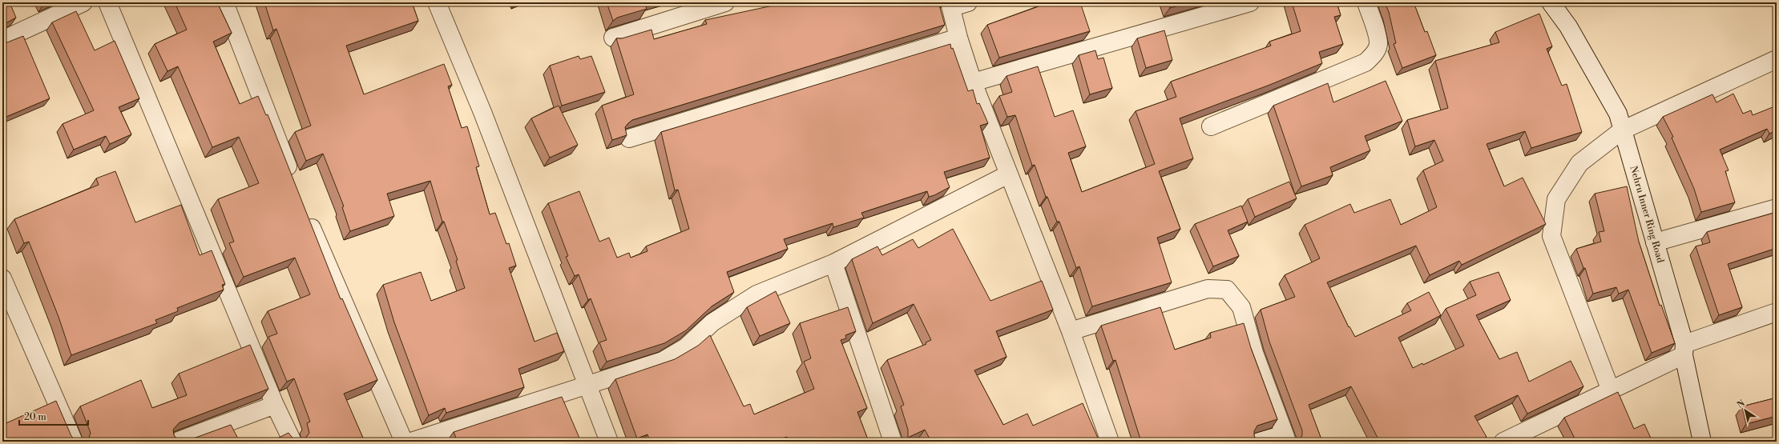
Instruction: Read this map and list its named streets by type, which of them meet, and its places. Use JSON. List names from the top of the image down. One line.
{"streets":{"street":["Nehru Inner Ring Road"]},"scale_bar":"20 m","north":"top left"}
